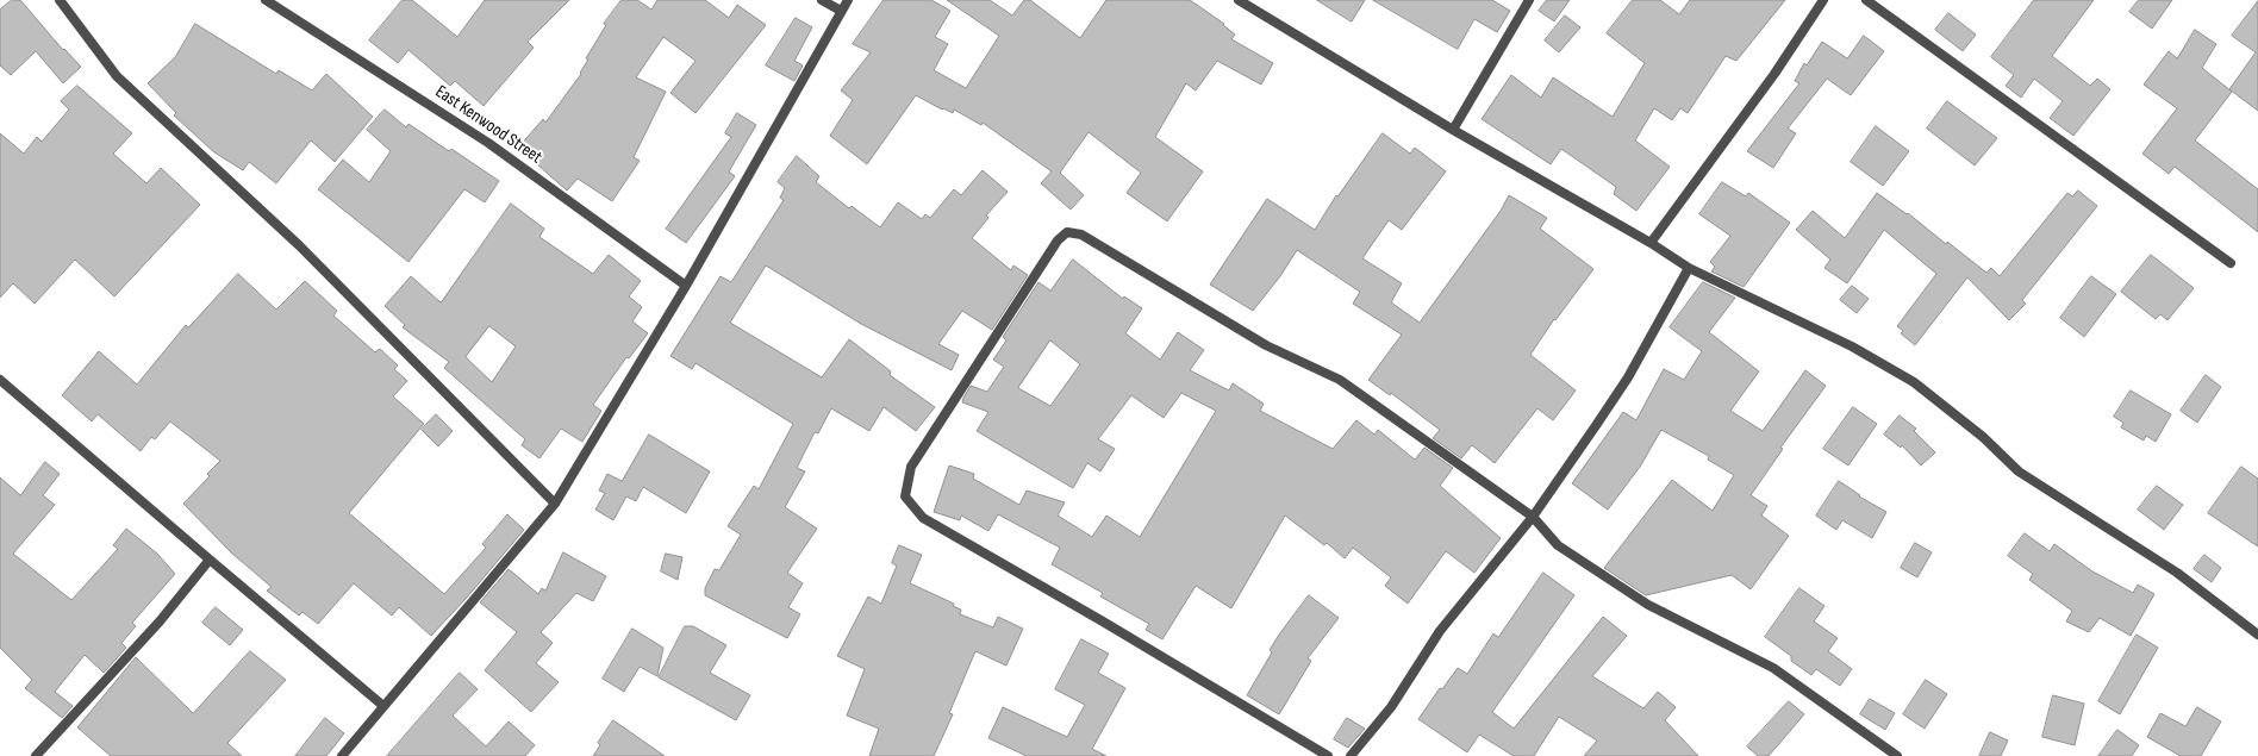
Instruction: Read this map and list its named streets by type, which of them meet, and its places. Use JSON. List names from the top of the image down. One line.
{"streets":{"street":["East Kenwood Street"]}}
